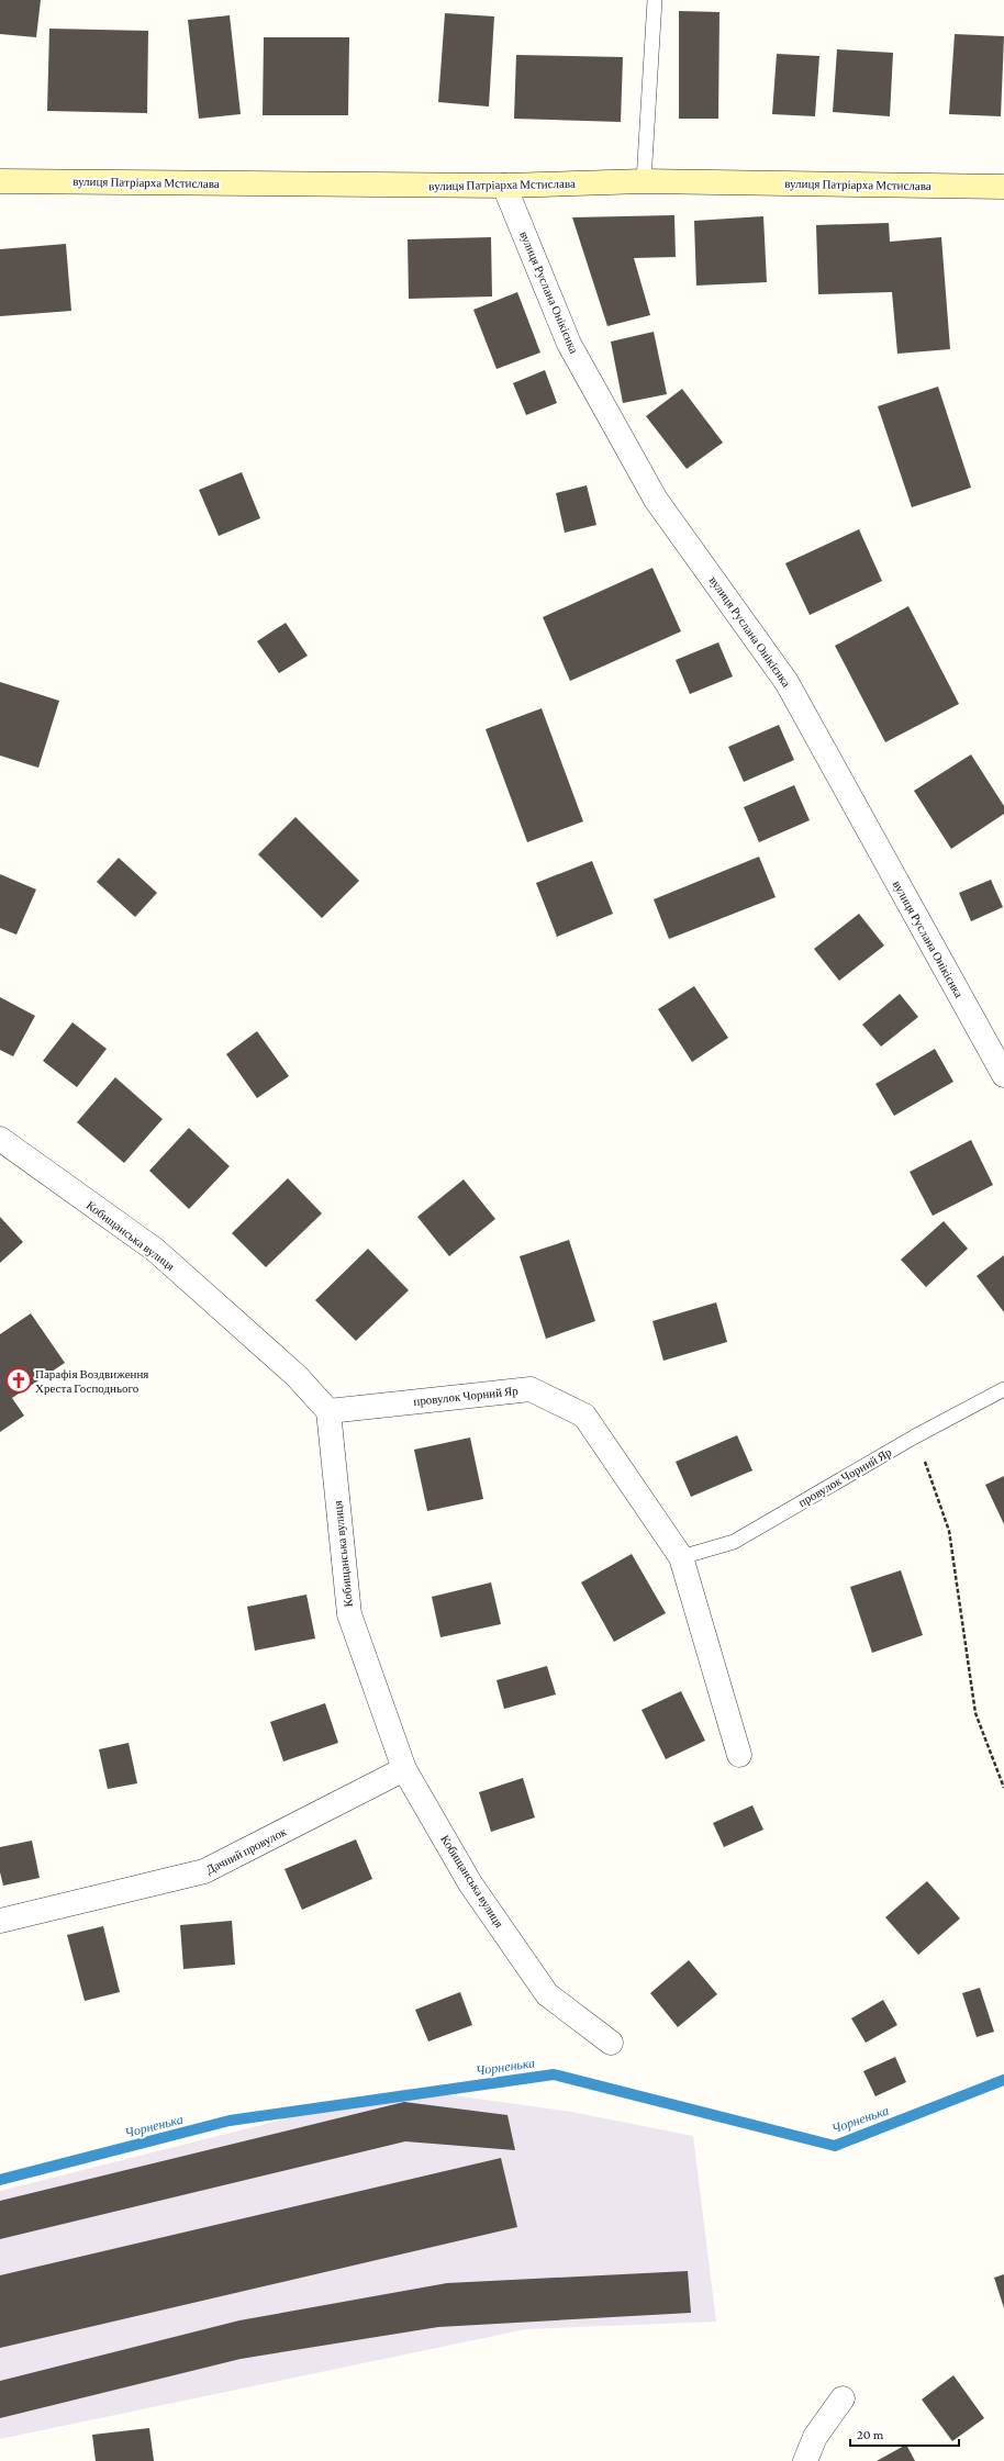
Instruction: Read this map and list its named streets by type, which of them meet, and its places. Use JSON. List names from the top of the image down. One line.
{"streets":{"main road":["вулиця Патріарха Мстислава"],"street":["вулиця Руслана Онікієнка","Кобищанська вулиця","провулок Чорний Яр","Дачний провулок"]},"crossings":[["вулиця Патріарха Мстислава","вулиця Руслана Онікієнка"],["Кобищанська вулиця","провулок Чорний Яр"],["Кобищанська вулиця","Дачний провулок"]],"water":["Чорненька"],"places":{"church":["Парафія Воздвиження Хреста Господнього"]},"scale_bar":"20 m"}
